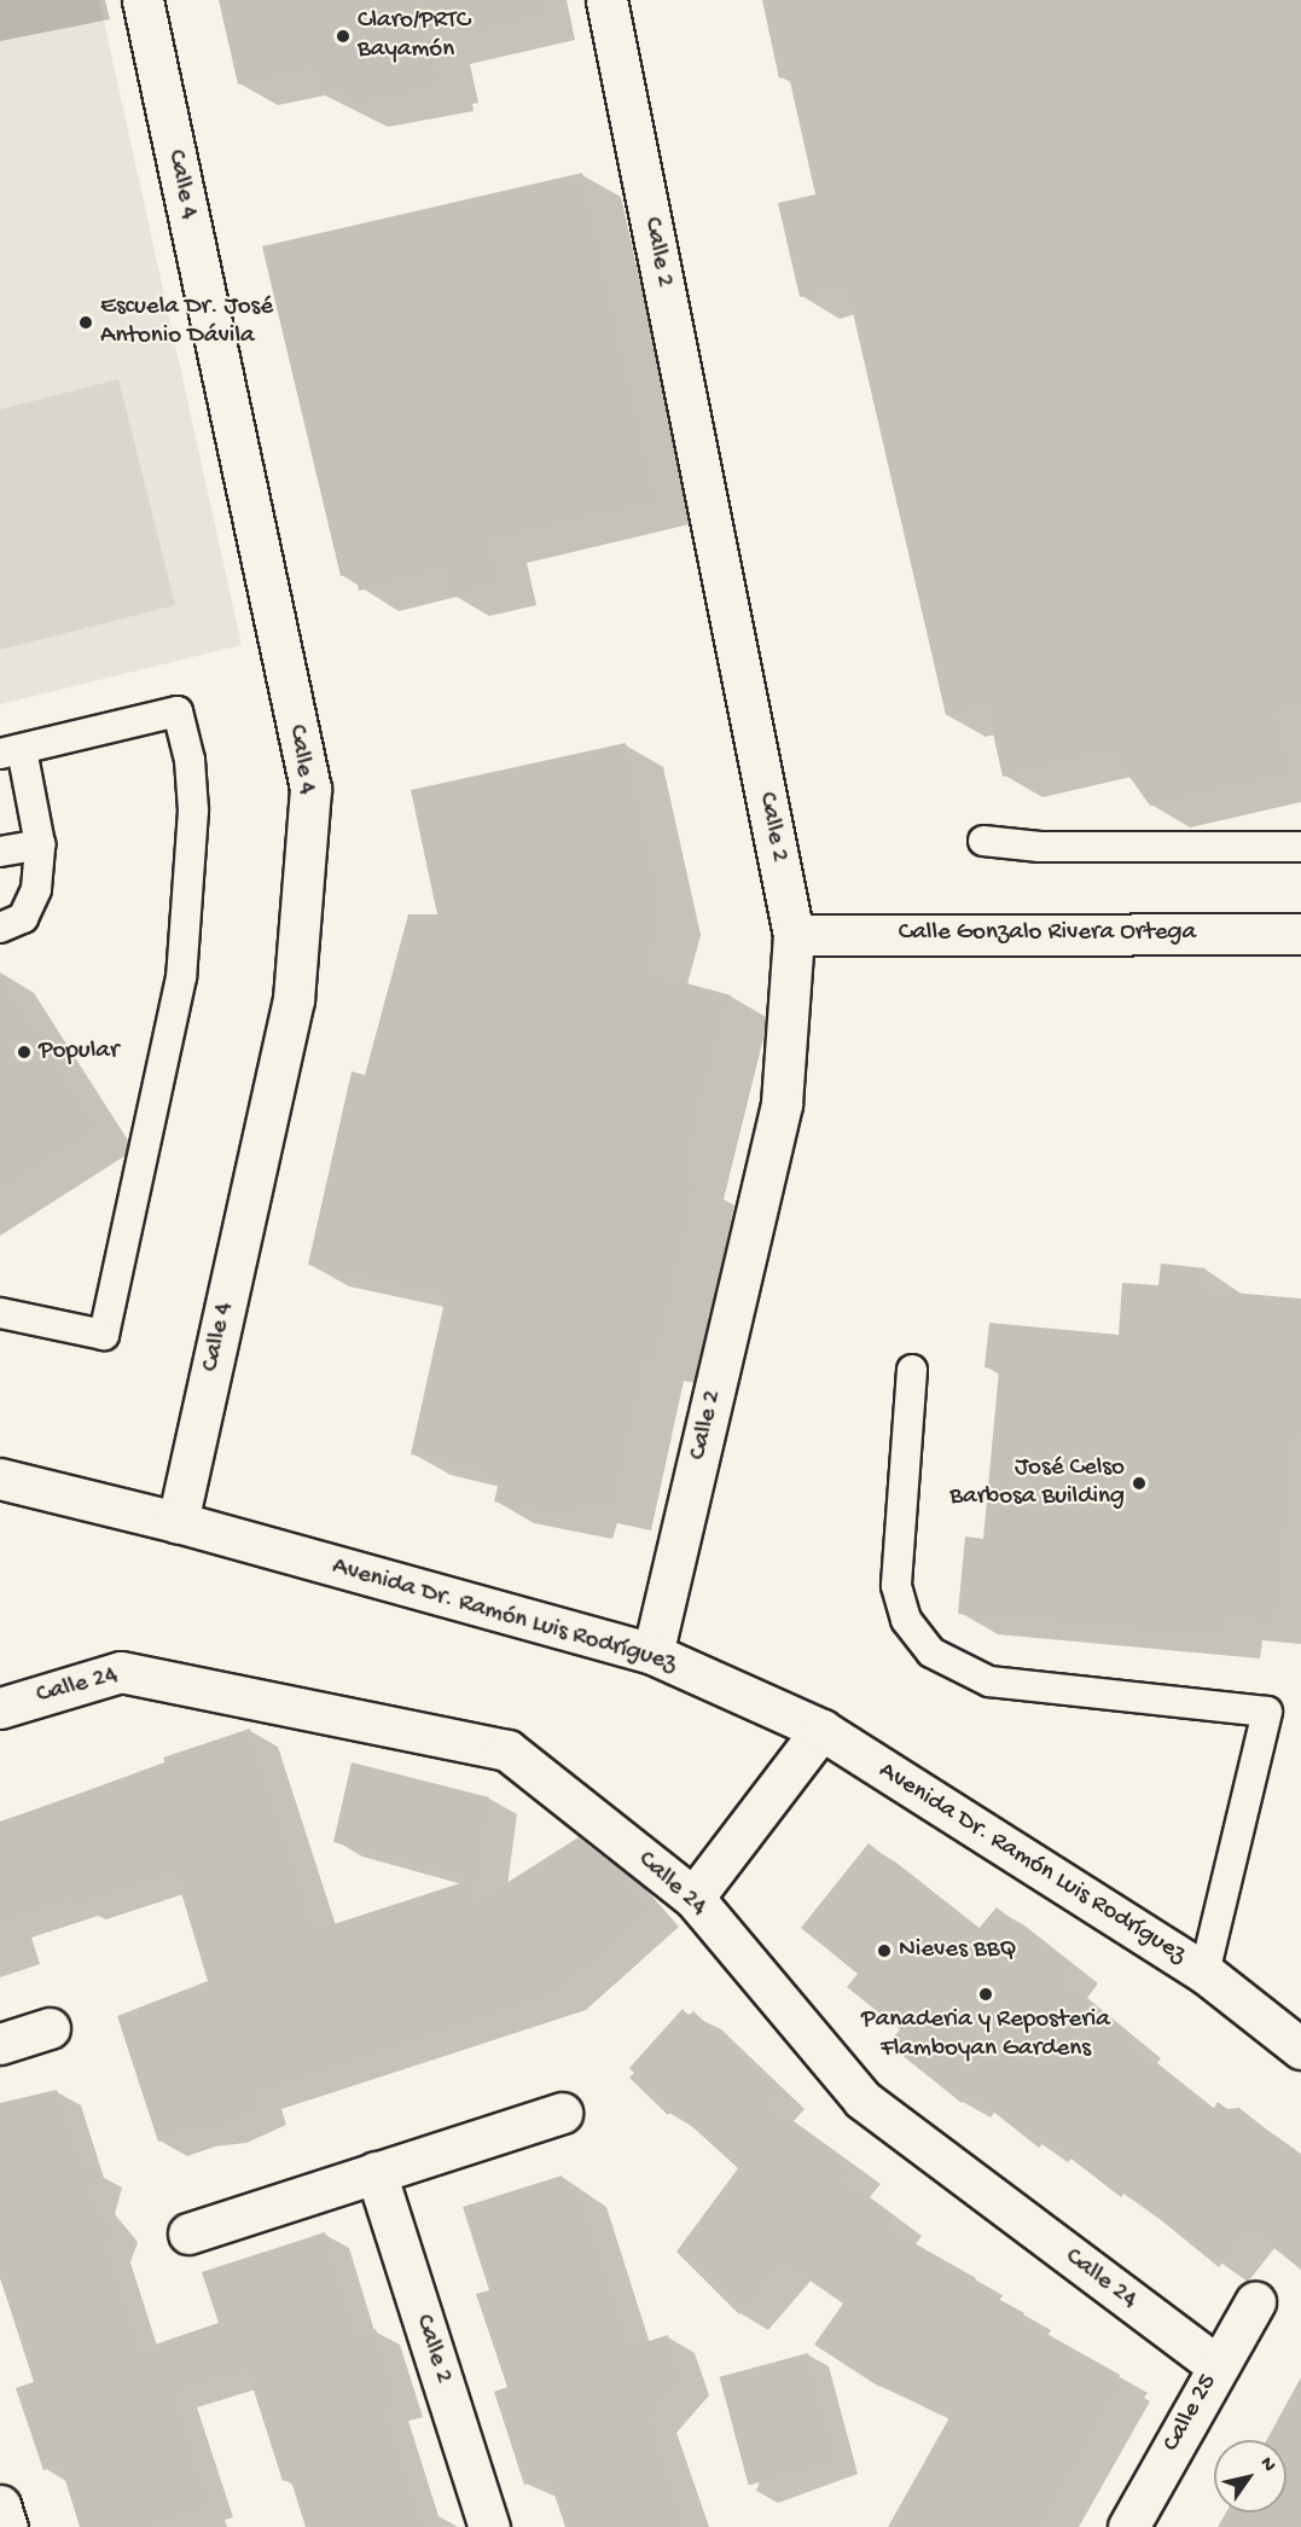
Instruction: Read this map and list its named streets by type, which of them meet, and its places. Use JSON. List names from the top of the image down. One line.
{"streets":{"street":["Calle 4","Calle 2","Calle Gonzalo Rivera Ortega","Avenida Dr. Ramón Luis Rodríguez","Calle 24","Calle 25"]},"crossings":[["Calle 4","Avenida Dr. Ramón Luis Rodríguez"],["Calle 2","Calle Gonzalo Rivera Ortega"],["Calle 2","Avenida Dr. Ramón Luis Rodríguez"],["Calle 24","Calle 25"]],"places":["Claro/PRTC Bayamón","Escuela Dr. José Antonio Dávila","Popular","José Celso Barbosa Building","Nieves BBQ","Panaderia y Reposteria Flamboyan Gardens"],"north":"top right"}
